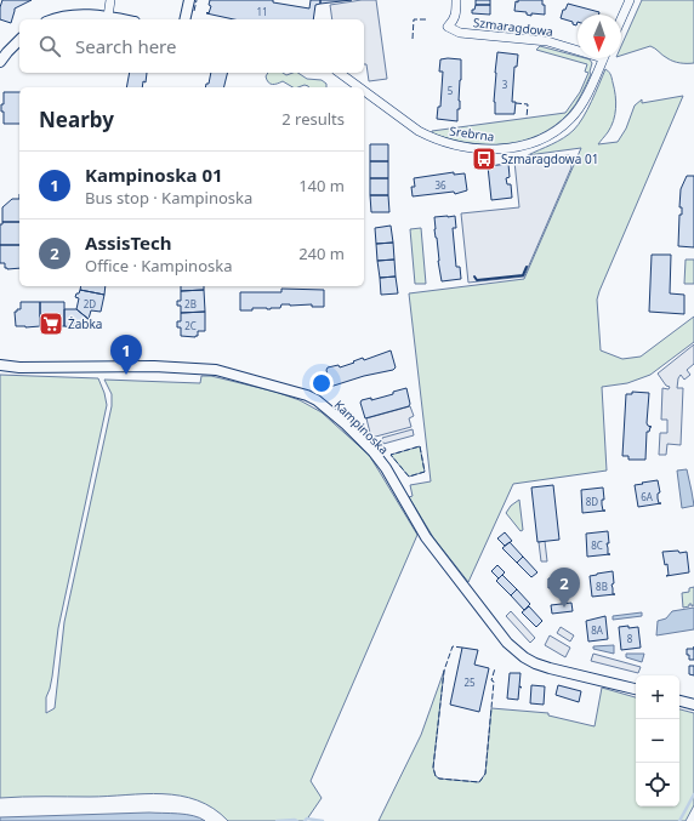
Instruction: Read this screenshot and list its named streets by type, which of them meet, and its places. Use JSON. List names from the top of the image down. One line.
{"streets":{"street":["Szmaragdowa","Srebrna","Kampinoska"]},"places":{"bus stop":["Szmaragdowa 01"],"supermarket":["Żabka"]},"house_numbers":["11","3","5","36","2D","2B","2C","6A","8D","8C","8B","8A","8","25"],"north":"bottom","page":{"search":"Search here","heading":["Nearby","2 results"],"list":[{"mark":"1","name":"Kampinoska 01","note":"Bus stop · Kampinoska","value":"140 m"},{"mark":"2","name":"AssisTech","note":"Office · Kampinoska","value":"240 m"}],"pins":["1","2"],"map_buttons":["+","−"]}}
